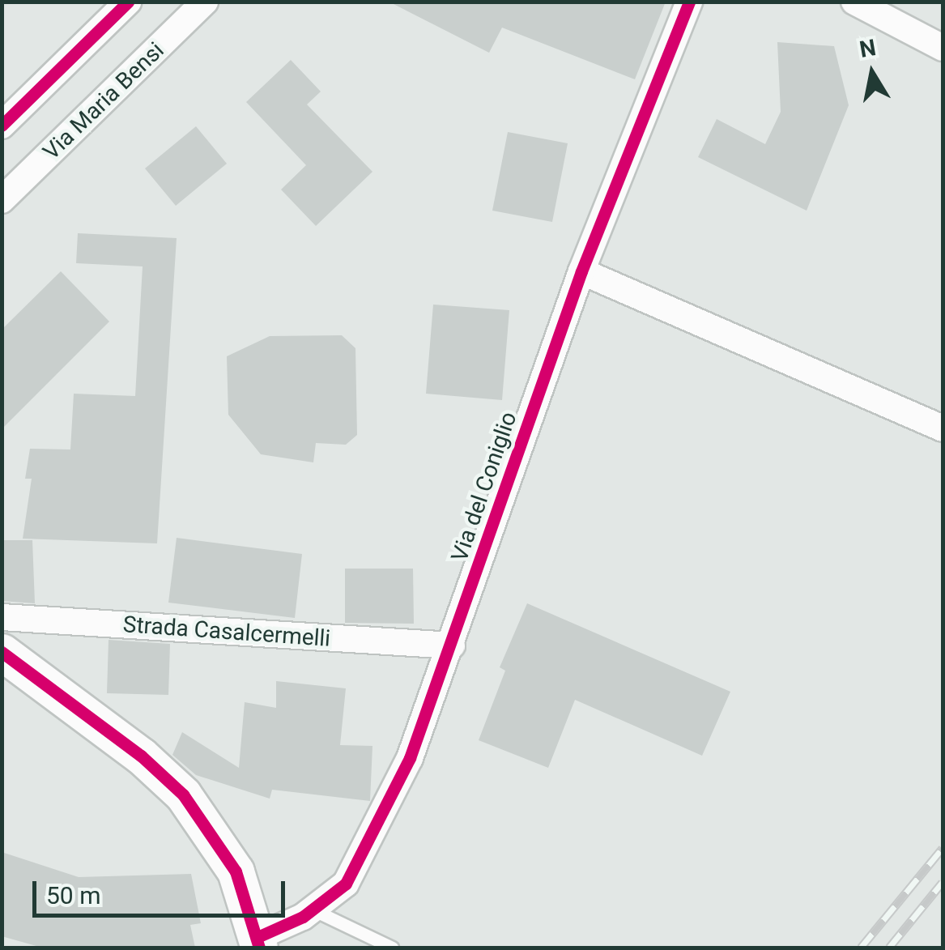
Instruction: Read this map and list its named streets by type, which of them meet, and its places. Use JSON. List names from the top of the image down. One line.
{"streets":{"street":["Via Maria Bensi","Via del Coniglio","Strada Casalcermelli"]},"crossings":[["Via del Coniglio","Strada Casalcermelli"]],"scale_bar":"50 m","north":"top"}
